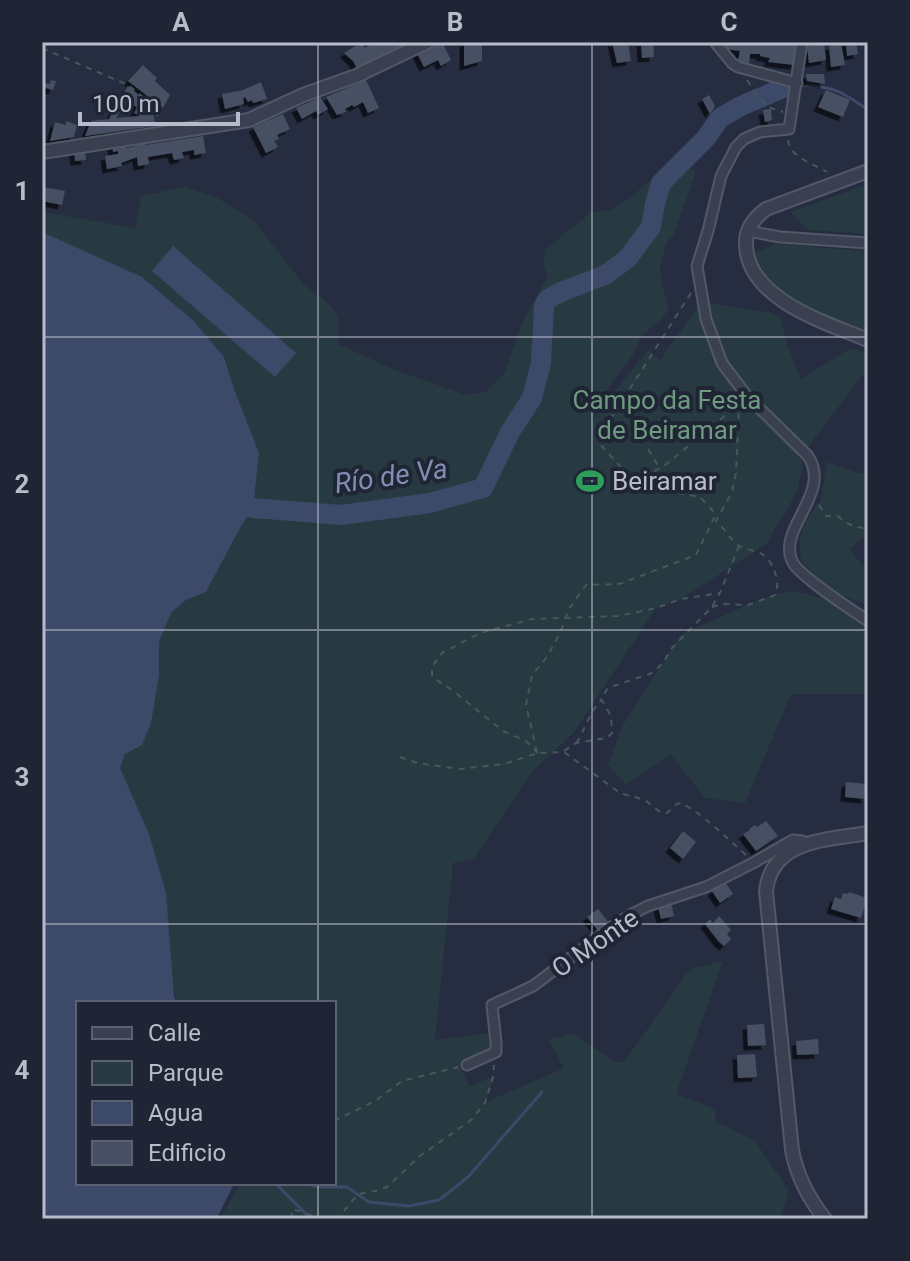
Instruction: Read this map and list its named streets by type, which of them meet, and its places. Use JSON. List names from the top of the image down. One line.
{"streets":{"street":["O Monte"]},"water":["Río de Va"],"parks":["Campo da Festa de Beiramar"],"places":{"sports":["Beiramar"]},"legend":["Calle","Parque","Agua","Edificio"],"scale_bar":"100 m","grid":{"columns":["A","B","C"],"rows":["1","2","3","4"]}}
